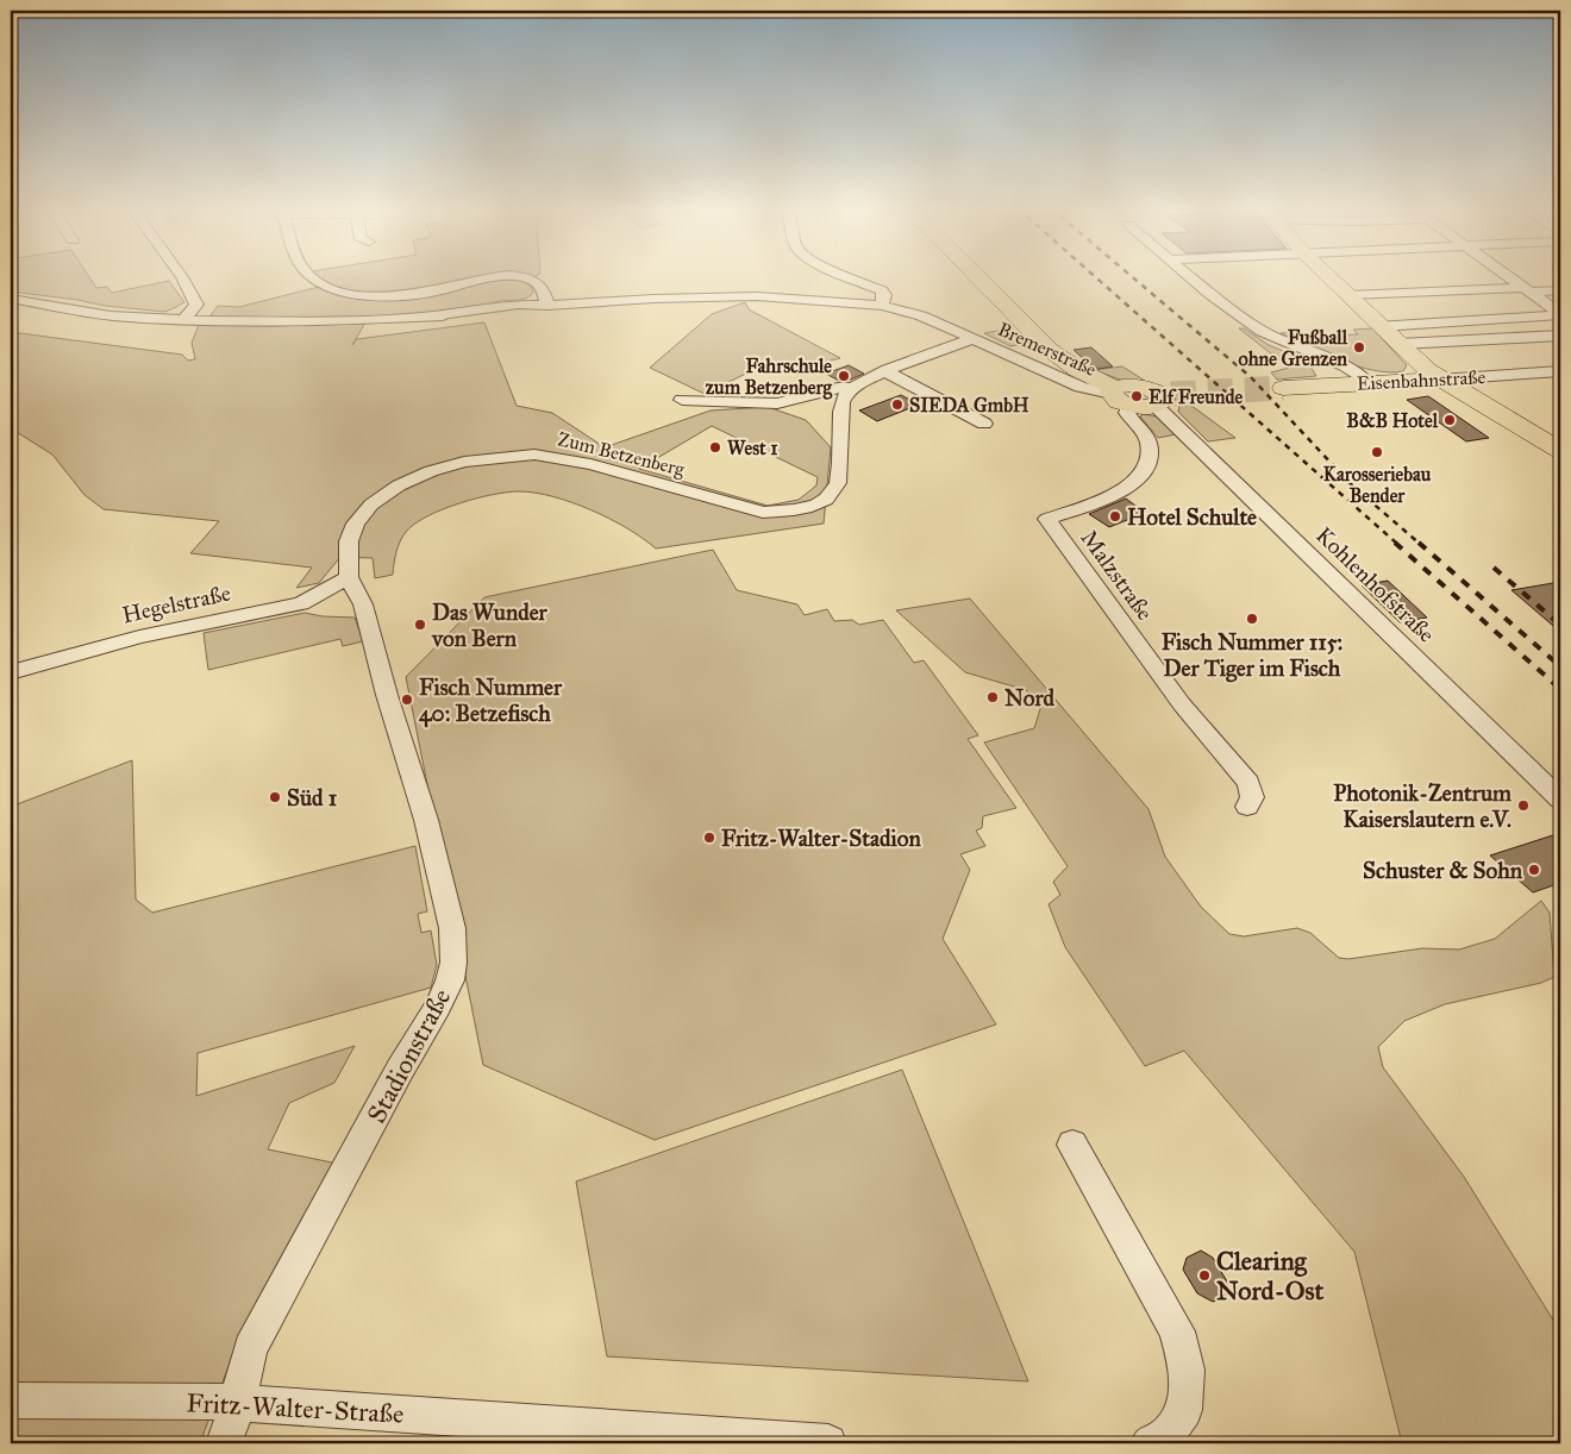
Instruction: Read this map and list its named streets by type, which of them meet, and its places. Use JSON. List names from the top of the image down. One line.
{"streets":{"main road":["Eisenbahnstraße"],"street":["Bremerstraße","Zum Betzenberg","Malzstraße","Kohlenhofstraße","Hegelstraße","Stadionstraße","Fritz-Walter-Straße"]},"crossings":[["Bremerstraße","Malzstraße"],["Zum Betzenberg","Hegelstraße"],["Zum Betzenberg","Stadionstraße"],["Hegelstraße","Stadionstraße"],["Stadionstraße","Fritz-Walter-Straße"]],"places":["Fußball ohne Grenzen","Fahrschule zum Betzenberg","Elf Freunde","SIEDA GmbH","B&B Hotel","West 1","Karosseriebau Bender","Hotel Schulte","Fisch Nummer 115: Der Tiger im Fisch","Das Wunder von Bern","Nord","Fisch Nummer 40: Betzefisch","Süd 1","Photonik-Zentrum Kaiserslautern e.V.","Fritz-Walter-Stadion","Schuster & Sohn","Clearing Nord-Ost"]}
